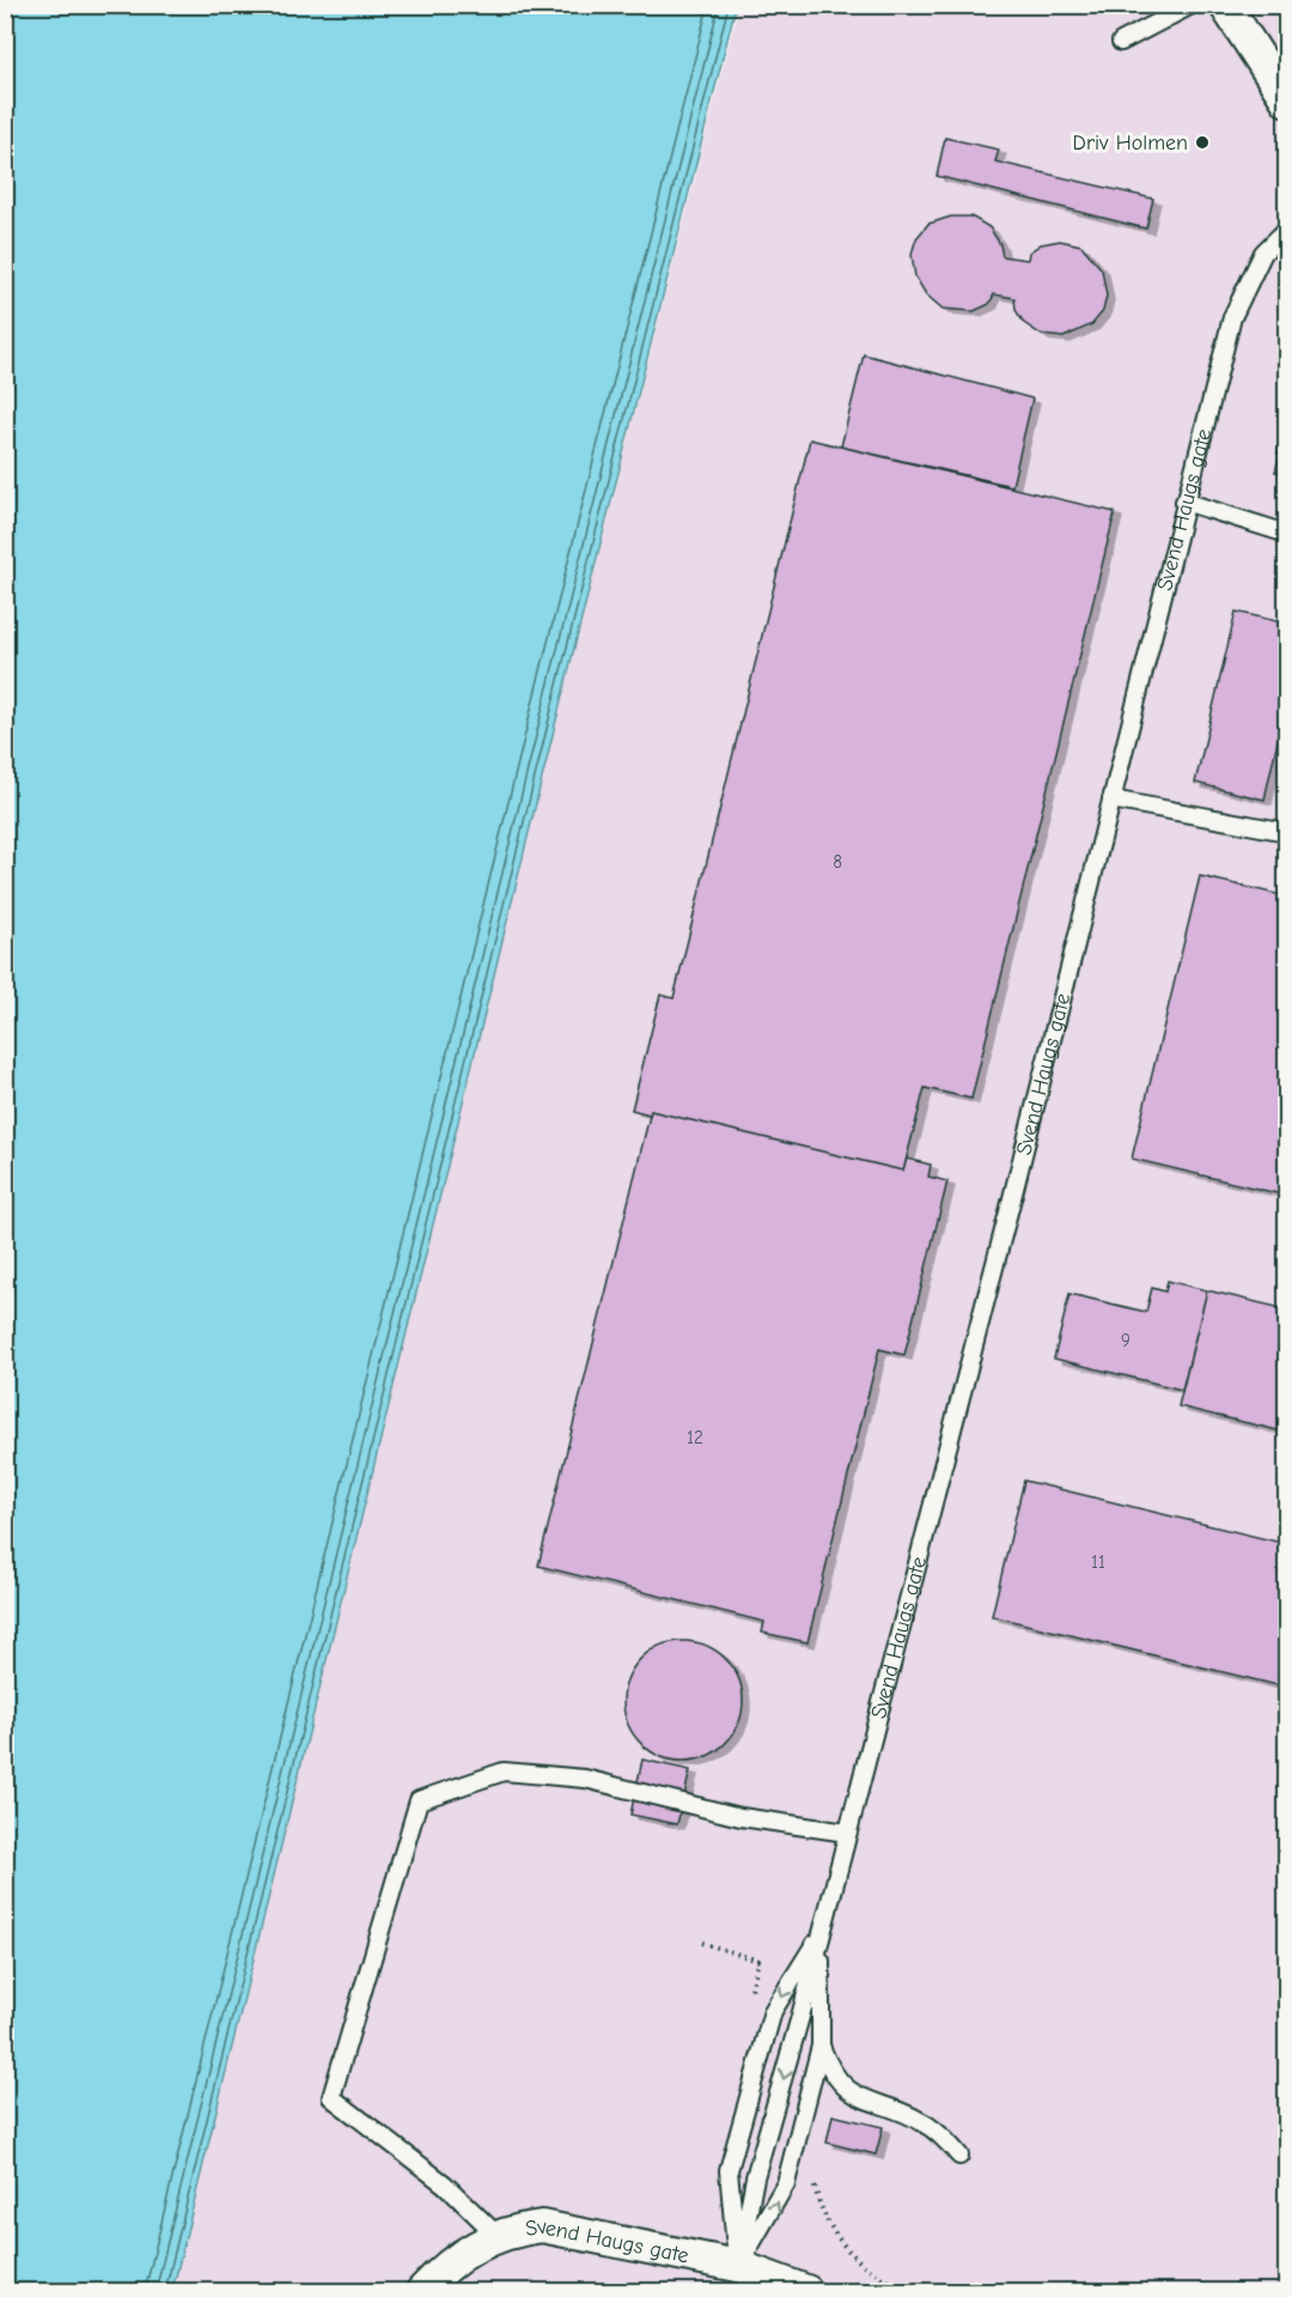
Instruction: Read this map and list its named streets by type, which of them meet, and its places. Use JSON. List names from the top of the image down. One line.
{"streets":{"street":["Svend Haugs gate"]},"places":["Driv Holmen"],"house_numbers":["8","9","12","11"]}
